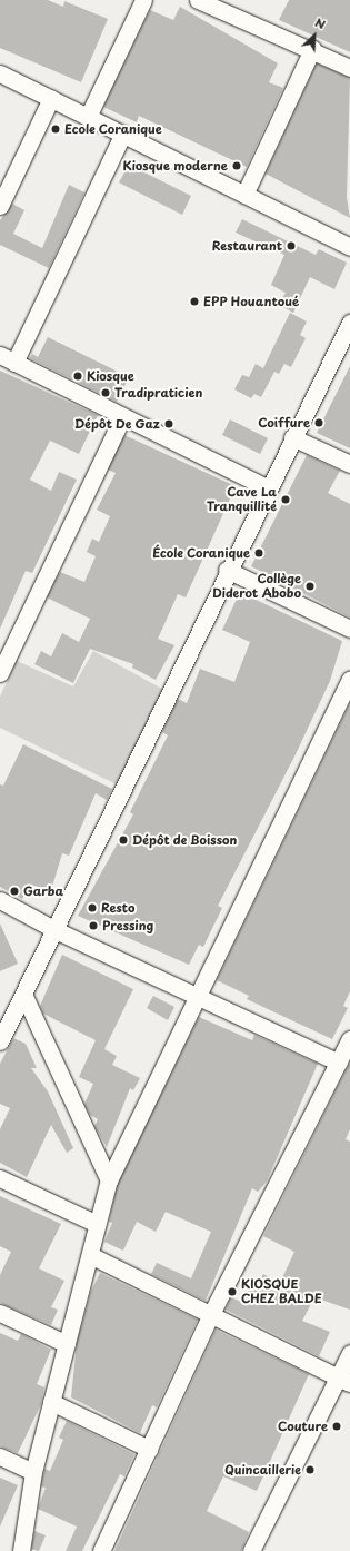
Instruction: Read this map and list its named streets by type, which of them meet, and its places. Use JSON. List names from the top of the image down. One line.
{"places":["Ecole Coranique","Kiosque moderne","Restaurant","EPP Houantoué","Kiosque","Tradipraticien","Coiffure","Dépôt De Gaz","Cave La Tranquillité","École Coranique","Collège Diderot Abobo","Dépôt de Boisson","Garba","Resto","Pressing","KIOSQUE CHEZ BALDE","Couture","Quincaillerie"],"north":"top right"}
